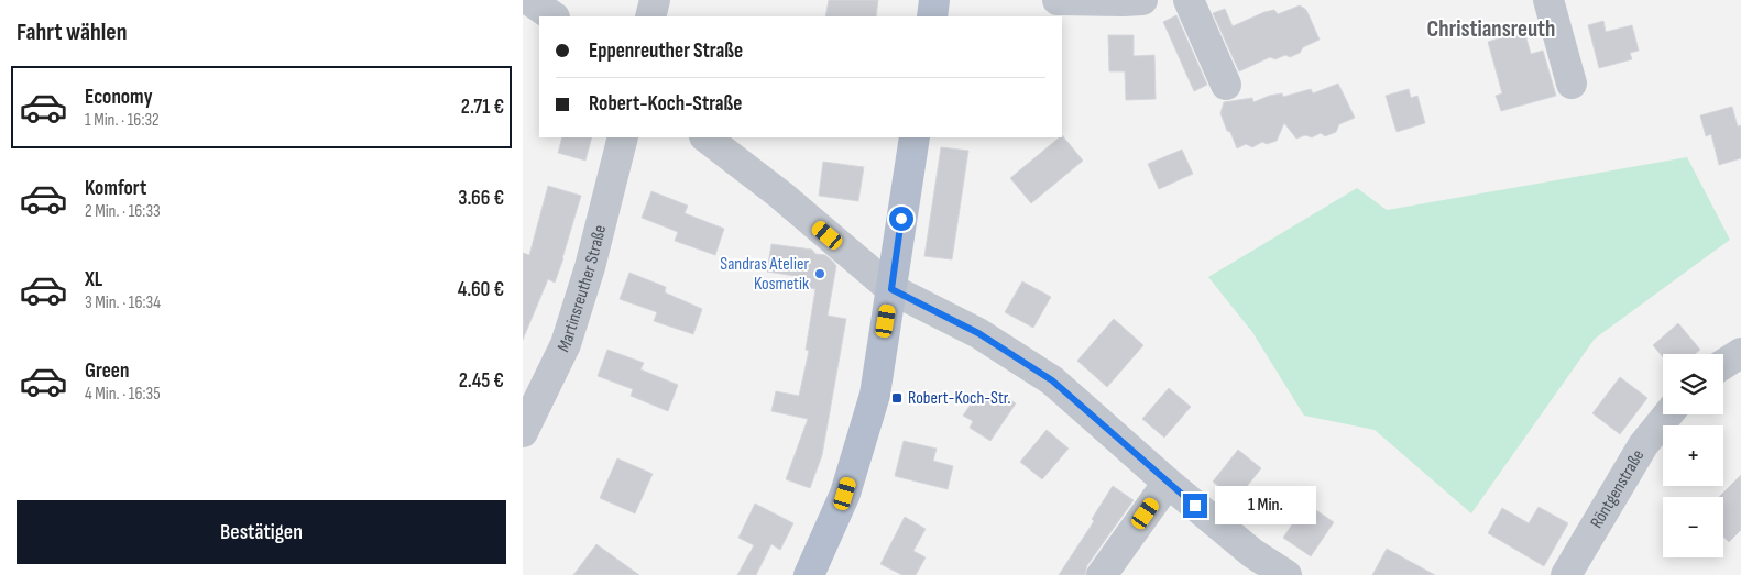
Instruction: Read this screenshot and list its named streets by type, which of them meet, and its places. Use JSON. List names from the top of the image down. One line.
{"streets":{"street":["Martinsreuther Straße","Röntgenstraße"]},"districts":["Christiansreuth"],"places":{"other":["Sandras Atelier Kosmetik"],"transit":["Robert-Koch-Str."]},"page":{"heading":"Fahrt wählen","banner":["Eppenreuther Straße","Robert-Koch-Straße"],"list":[{"name":"Economy","note":"1 Min. · 16:32","value":"2.71 €"},{"name":"Komfort","note":"2 Min. · 16:33","value":"3.66 €"},{"name":"XL","note":"3 Min. · 16:34","value":"4.60 €"},{"name":"Green","note":"4 Min. · 16:35","value":"2.45 €"}],"map_buttons":["+","−"],"bubble":"1 Min.","buttons":"Bestätigen"}}
